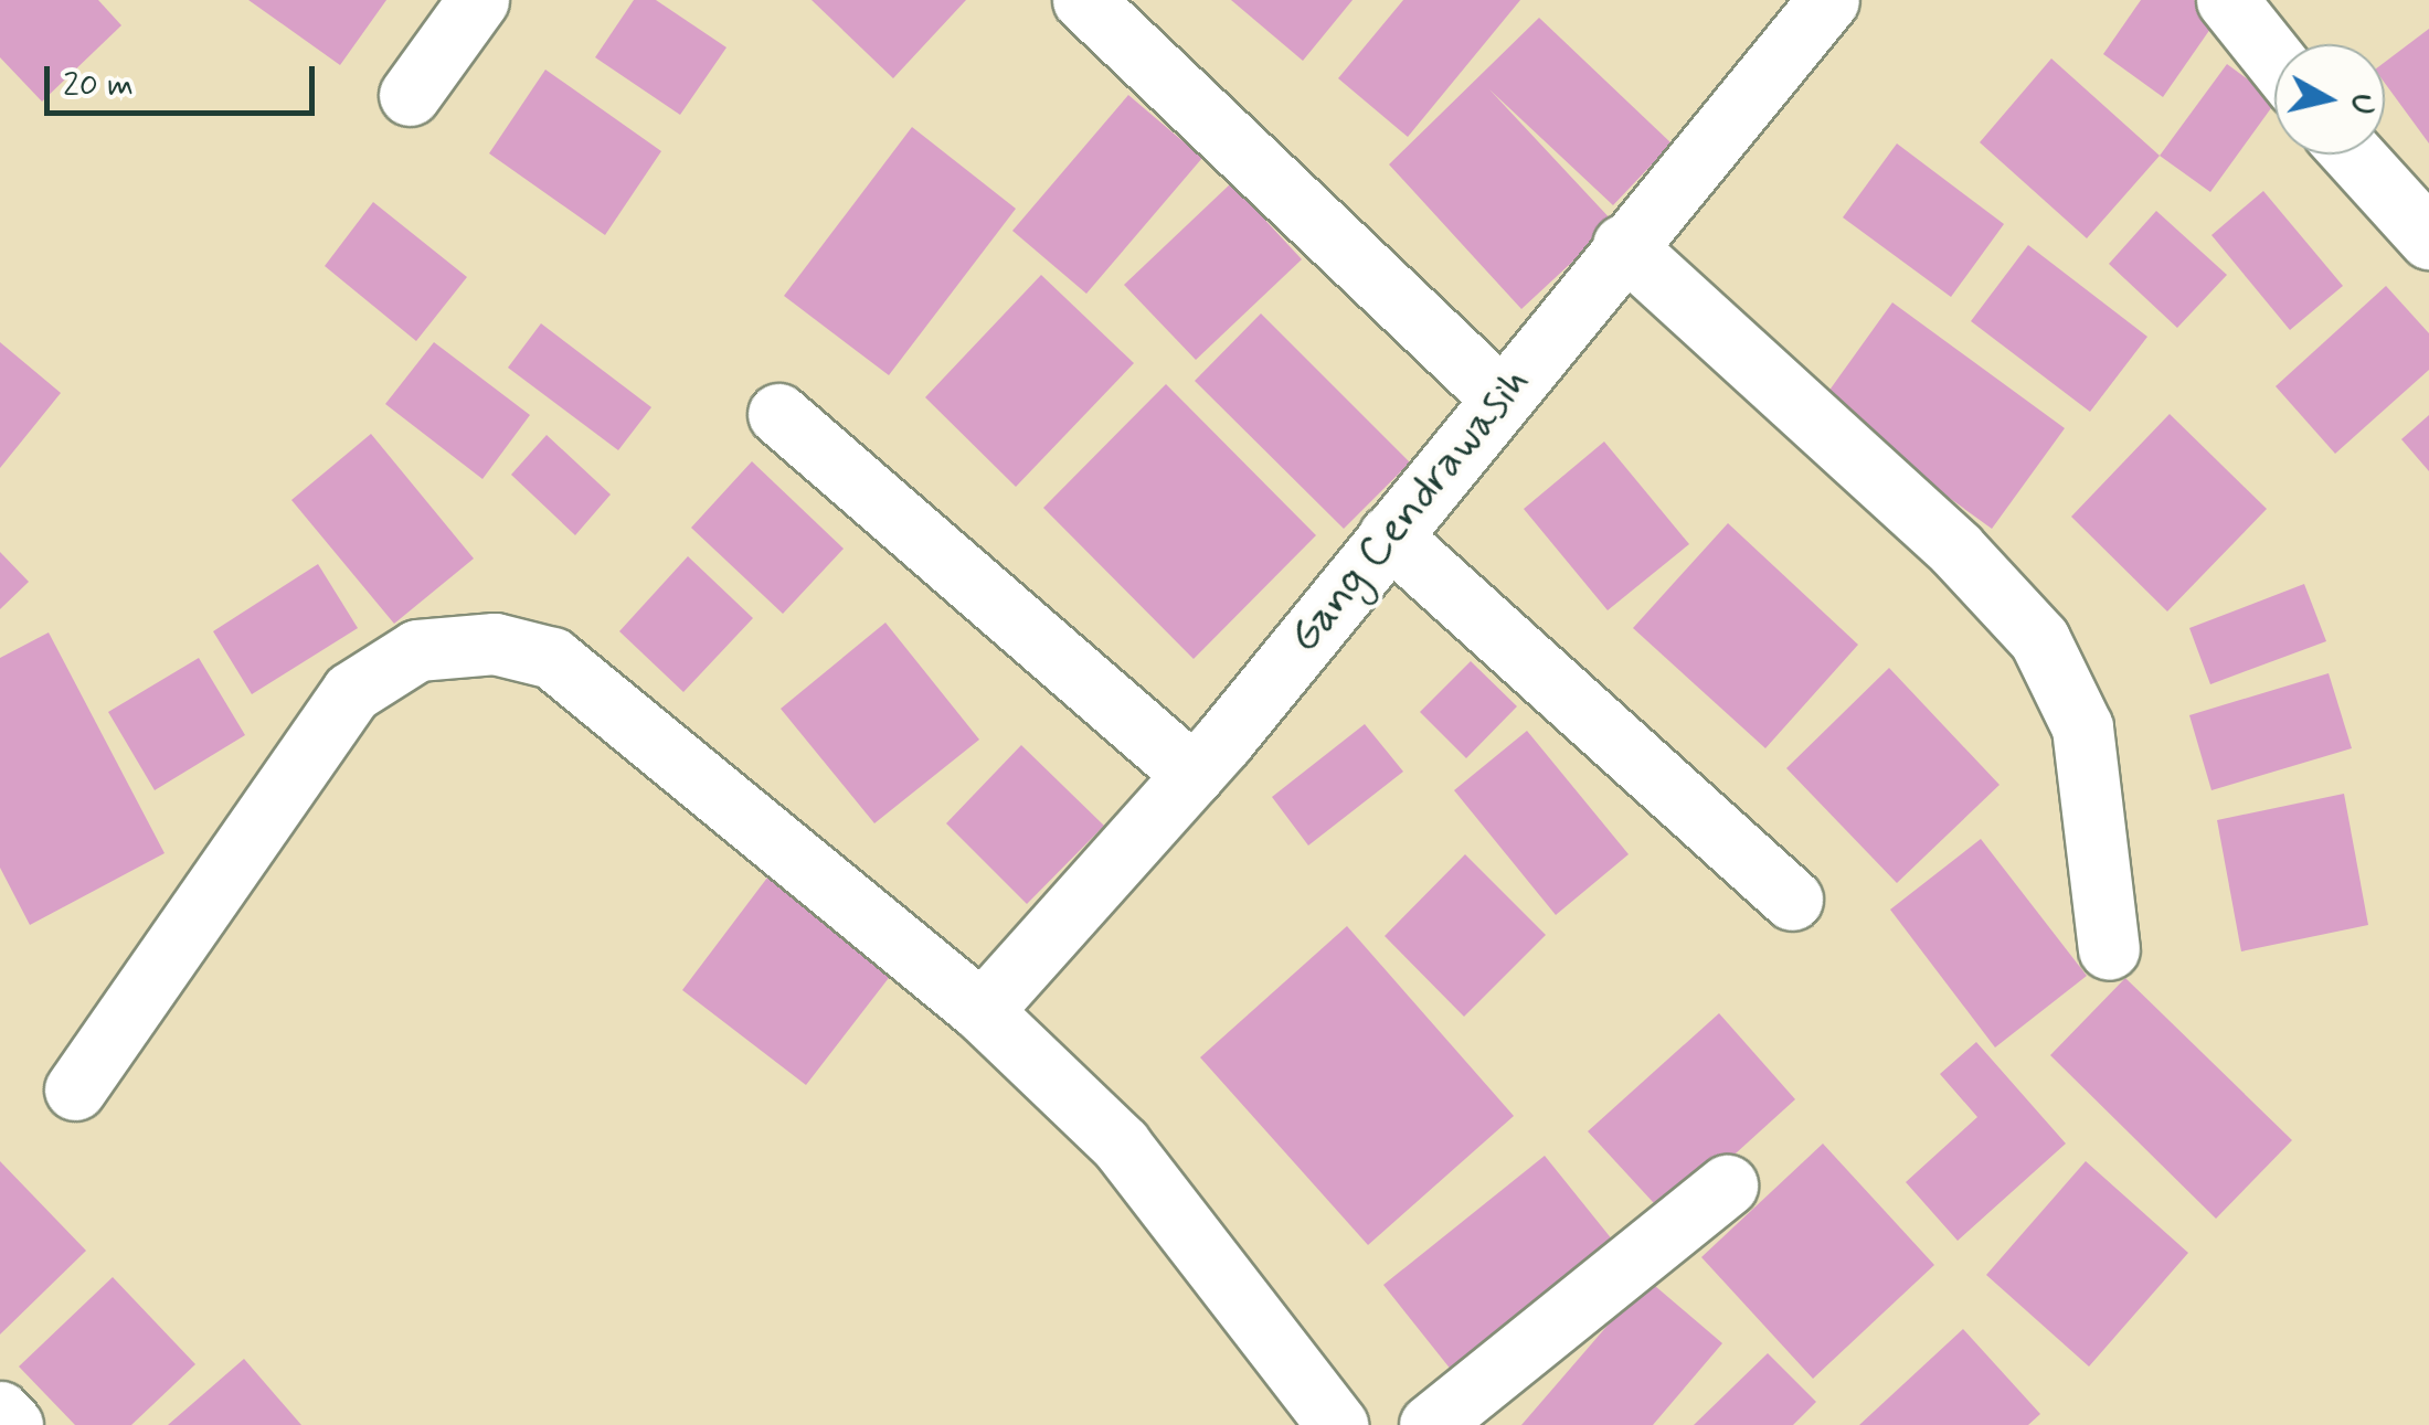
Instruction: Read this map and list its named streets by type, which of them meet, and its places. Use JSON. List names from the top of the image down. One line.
{"streets":{"street":["Gang Cendrawasih"]},"scale_bar":"20 m","north":"right"}
